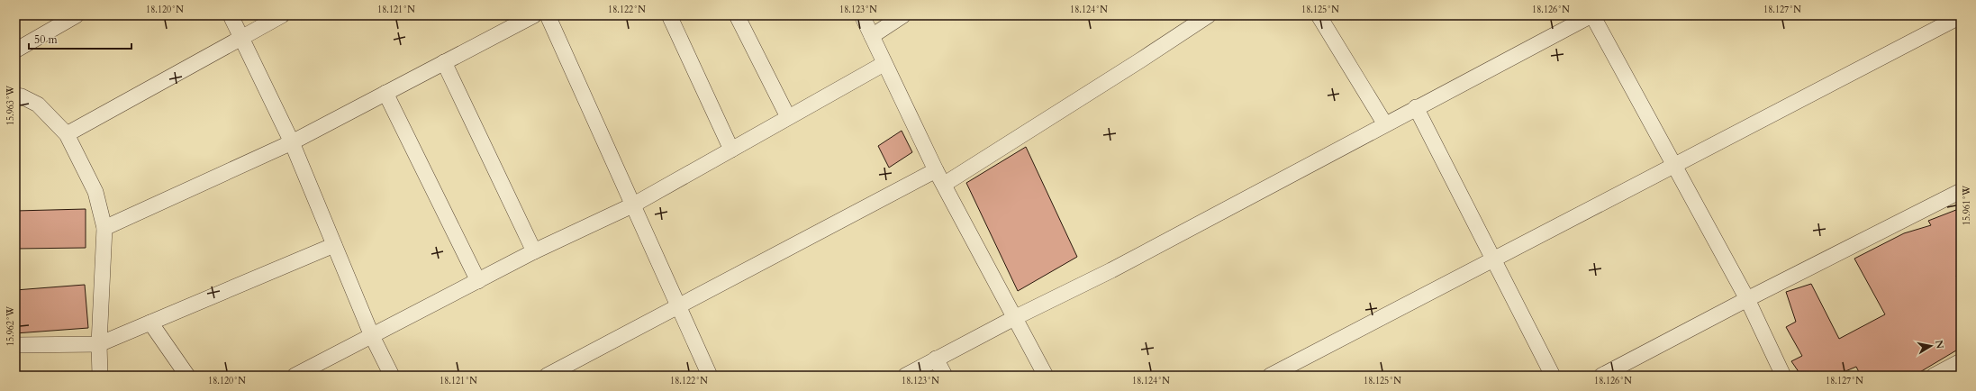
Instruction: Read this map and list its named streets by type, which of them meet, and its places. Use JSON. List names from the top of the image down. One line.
{"scale_bar":"50 m","north":"right","coordinates":["18.120°N","18.121°N","18.122°N","18.123°N","18.124°N","18.125°N","18.126°N","18.127°N","15.963°W","15.961°W","15.962°W"]}
